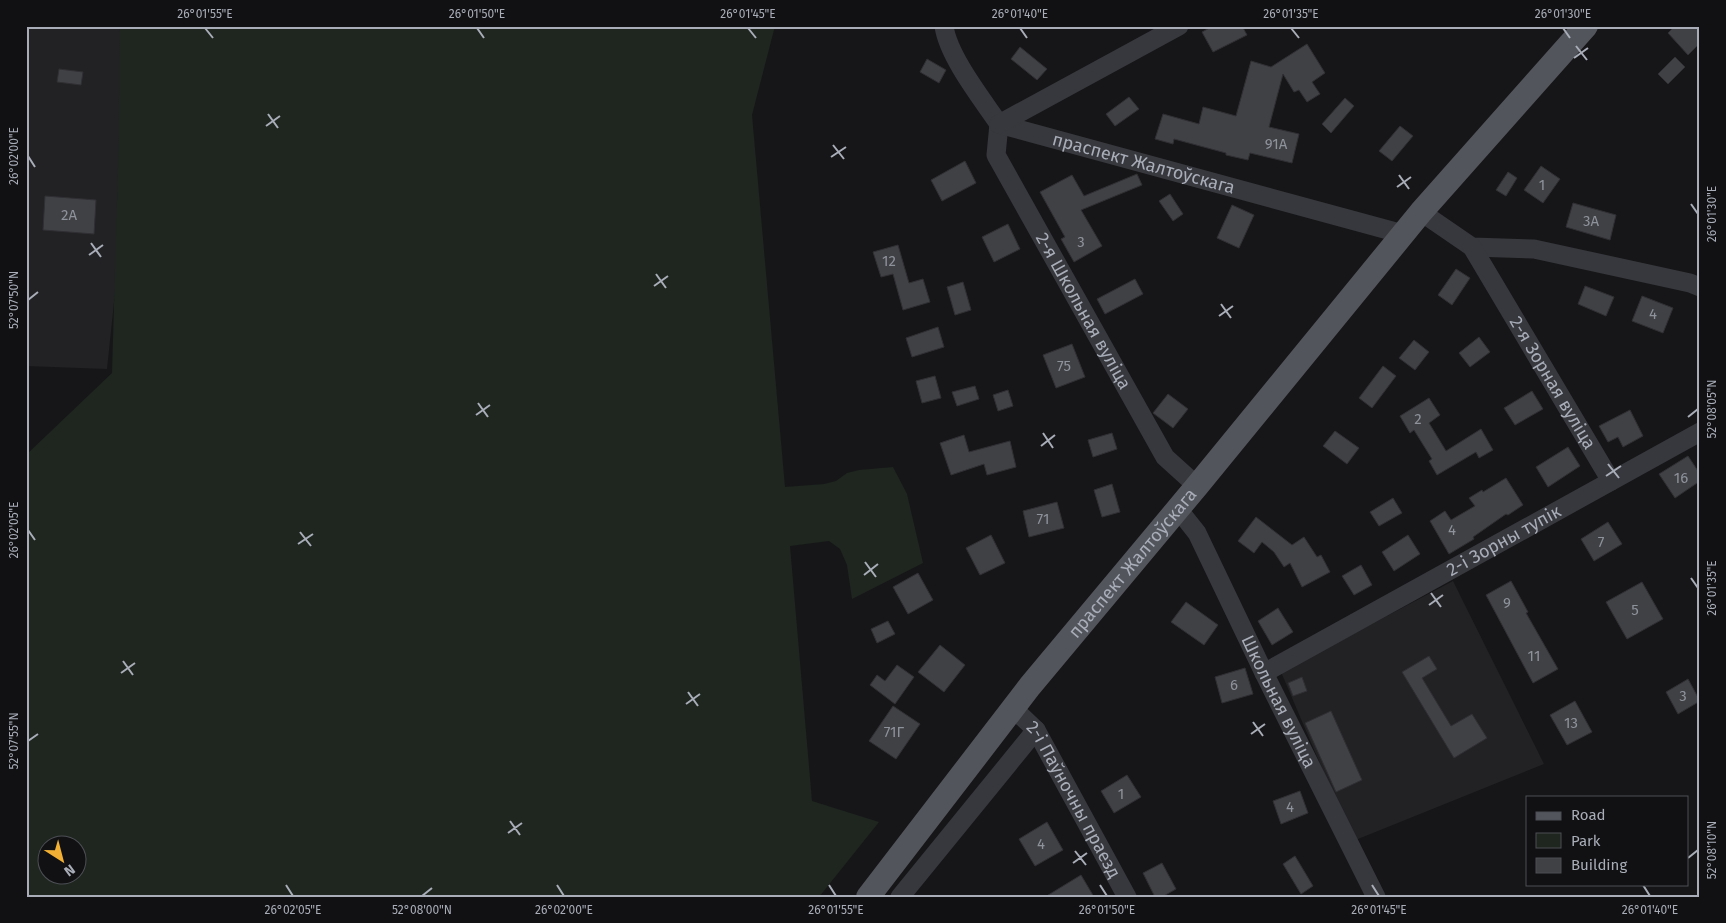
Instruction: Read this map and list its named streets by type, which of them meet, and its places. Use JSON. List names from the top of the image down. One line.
{"streets":{"main road":["праспект Жалтоўскага"],"street":["2-я Школьная вуліца","2-я Зорная вуліца","2-і Зорны тупік","Школьная вуліца","2-і Паўночны праезд"]},"crossings":[["праспект Жалтоўскага","2-я Школьная вуліца"],["праспект Жалтоўскага","2-я Зорная вуліца"],["праспект Жалтоўскага","Школьная вуліца"],["праспект Жалтоўскага","2-і Паўночны праезд"],["2-я Зорная вуліца","2-і Зорны тупік"],["2-і Зорны тупік","Школьная вуліца"]],"house_numbers":["91А","1","2А","3А","3","12","4","75","2","16","71","4","7","9","5","11","6","3","13","71Г","1","4","4"],"legend":["Road","Park","Building"],"north":"bottom right","coordinates":["26°01'55\"E","26°01'50\"E","26°01'45\"E","26°01'40\"E","26°01'35\"E","26°01'30\"E","26°02'00\"E","52°07'50\"N","52°08'05\"N","26°02'05\"E","52°07'55\"N","52°08'10\"N","52°08'00\"N"]}
